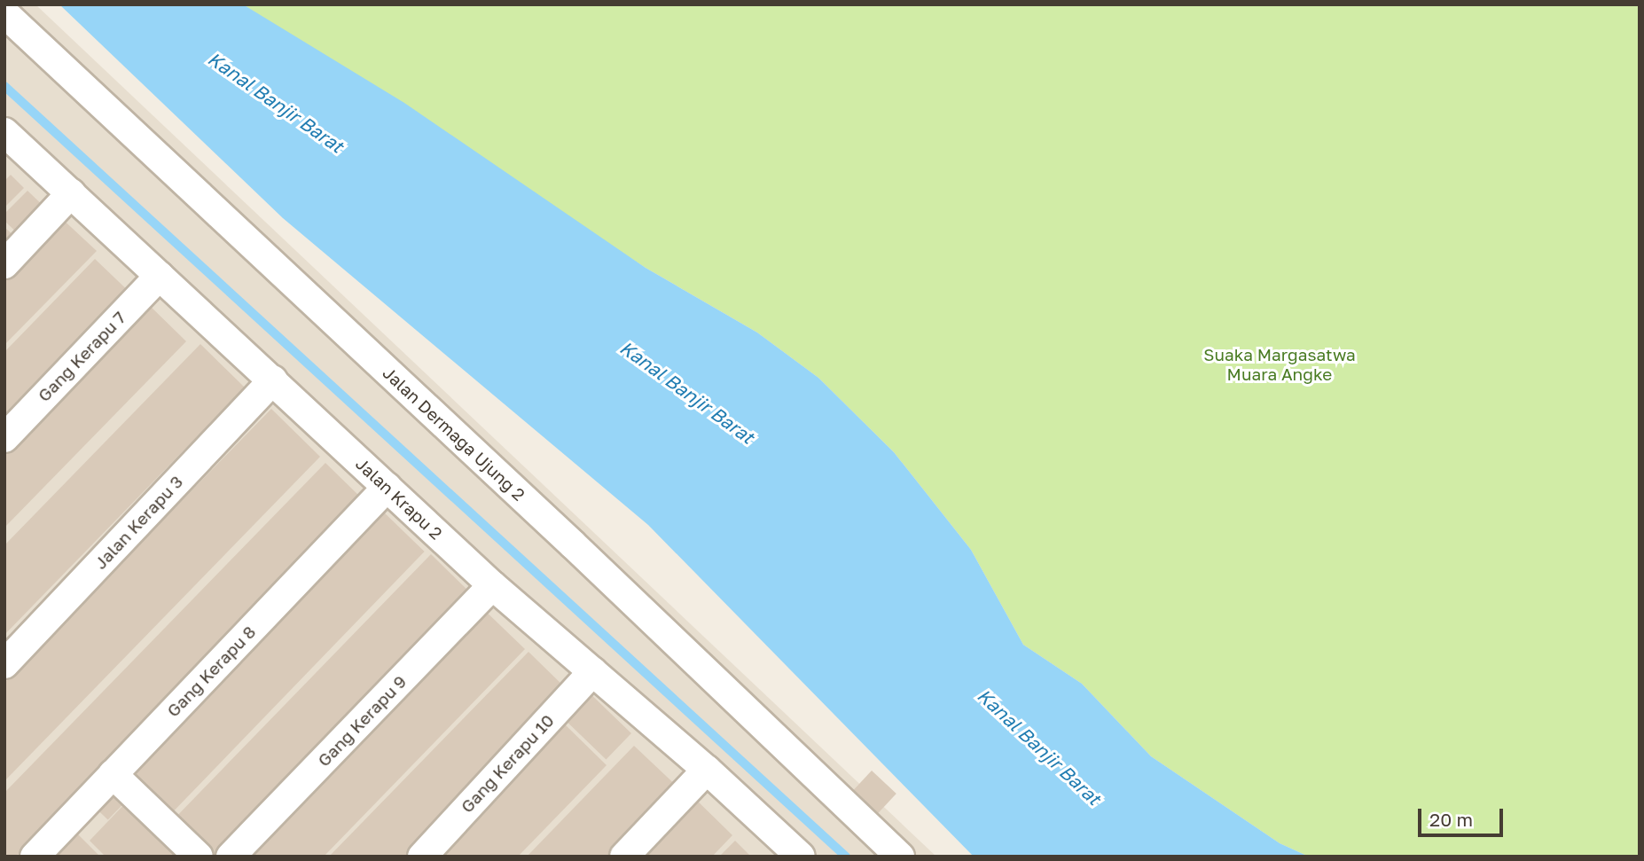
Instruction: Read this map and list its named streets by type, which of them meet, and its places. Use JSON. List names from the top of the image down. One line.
{"streets":{"street":["Gang Kerapu 7","Jalan Dermaga Ujung 2","Jalan Krapu 2","Jalan Kerapu 3","Gang Kerapu 8","Gang Kerapu 9","Gang Kerapu 10"]},"crossings":[["Gang Kerapu 7","Jalan Krapu 2"],["Jalan Krapu 2","Jalan Kerapu 3"],["Jalan Krapu 2","Gang Kerapu 8"],["Jalan Krapu 2","Gang Kerapu 9"],["Jalan Krapu 2","Gang Kerapu 10"]],"water":["Kanal Banjir Barat"],"parks":["Suaka Margasatwa Muara Angke"],"scale_bar":"20 m"}
